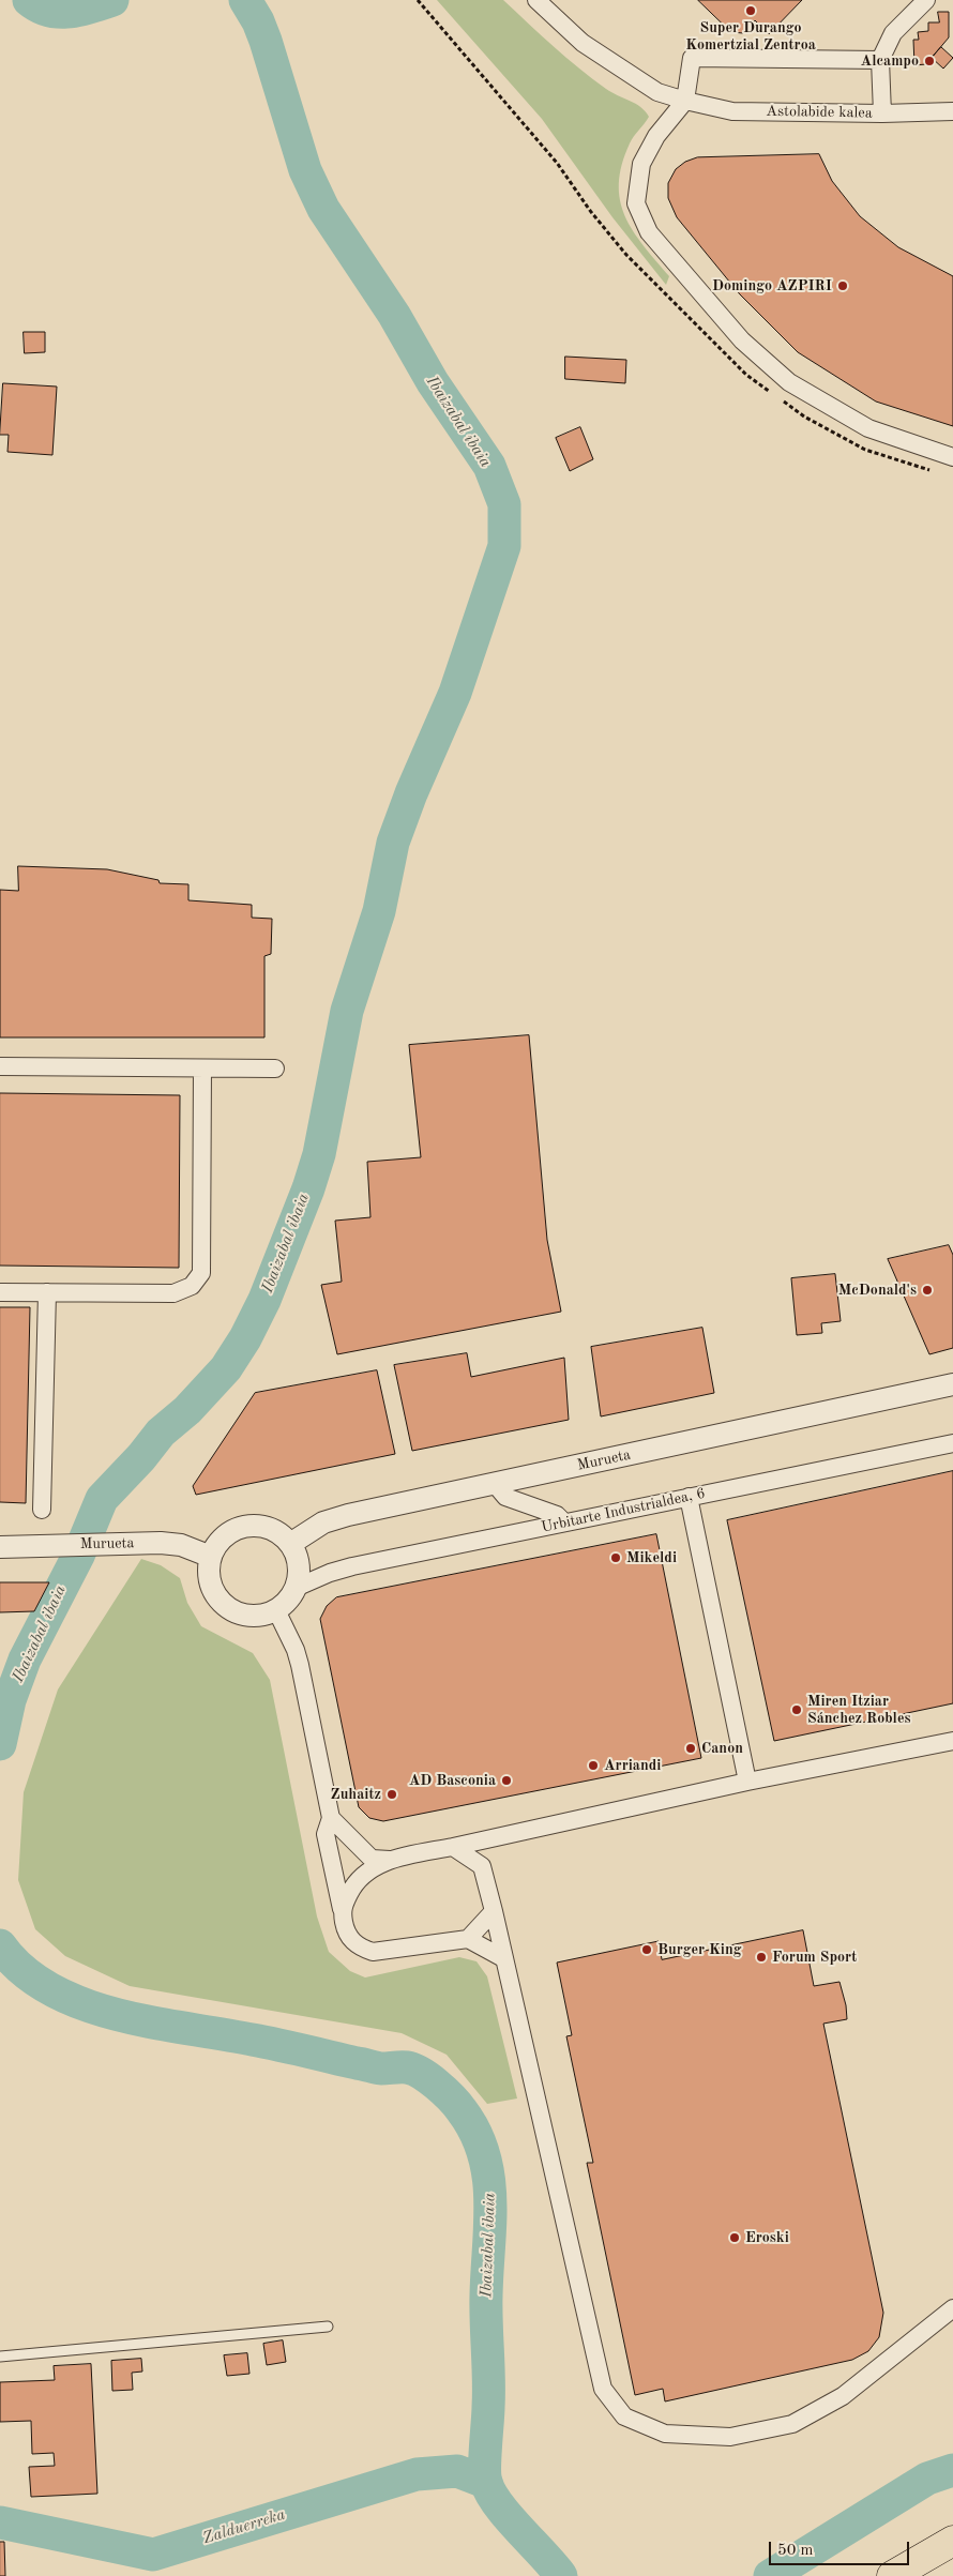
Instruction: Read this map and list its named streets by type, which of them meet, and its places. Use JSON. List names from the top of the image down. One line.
{"streets":{"street":["Astolabide kalea","Murueta","Urbitarte Industrialdea, 6"]},"crossings":[["Murueta","Urbitarte Industrialdea, 6"]],"water":["Ibaizabal ibaia","Zalduerreka"],"places":["Super Durango Komertzial Zentroa","Alcampo","Domingo AZPIRI","McDonald's","Mikeldi","Miren Itziar Sánchez Robles","Canon","Arriandi","AD Basconia","Zuhaitz","Burger King","Forum Sport","Eroski"],"scale_bar":"50 m"}
